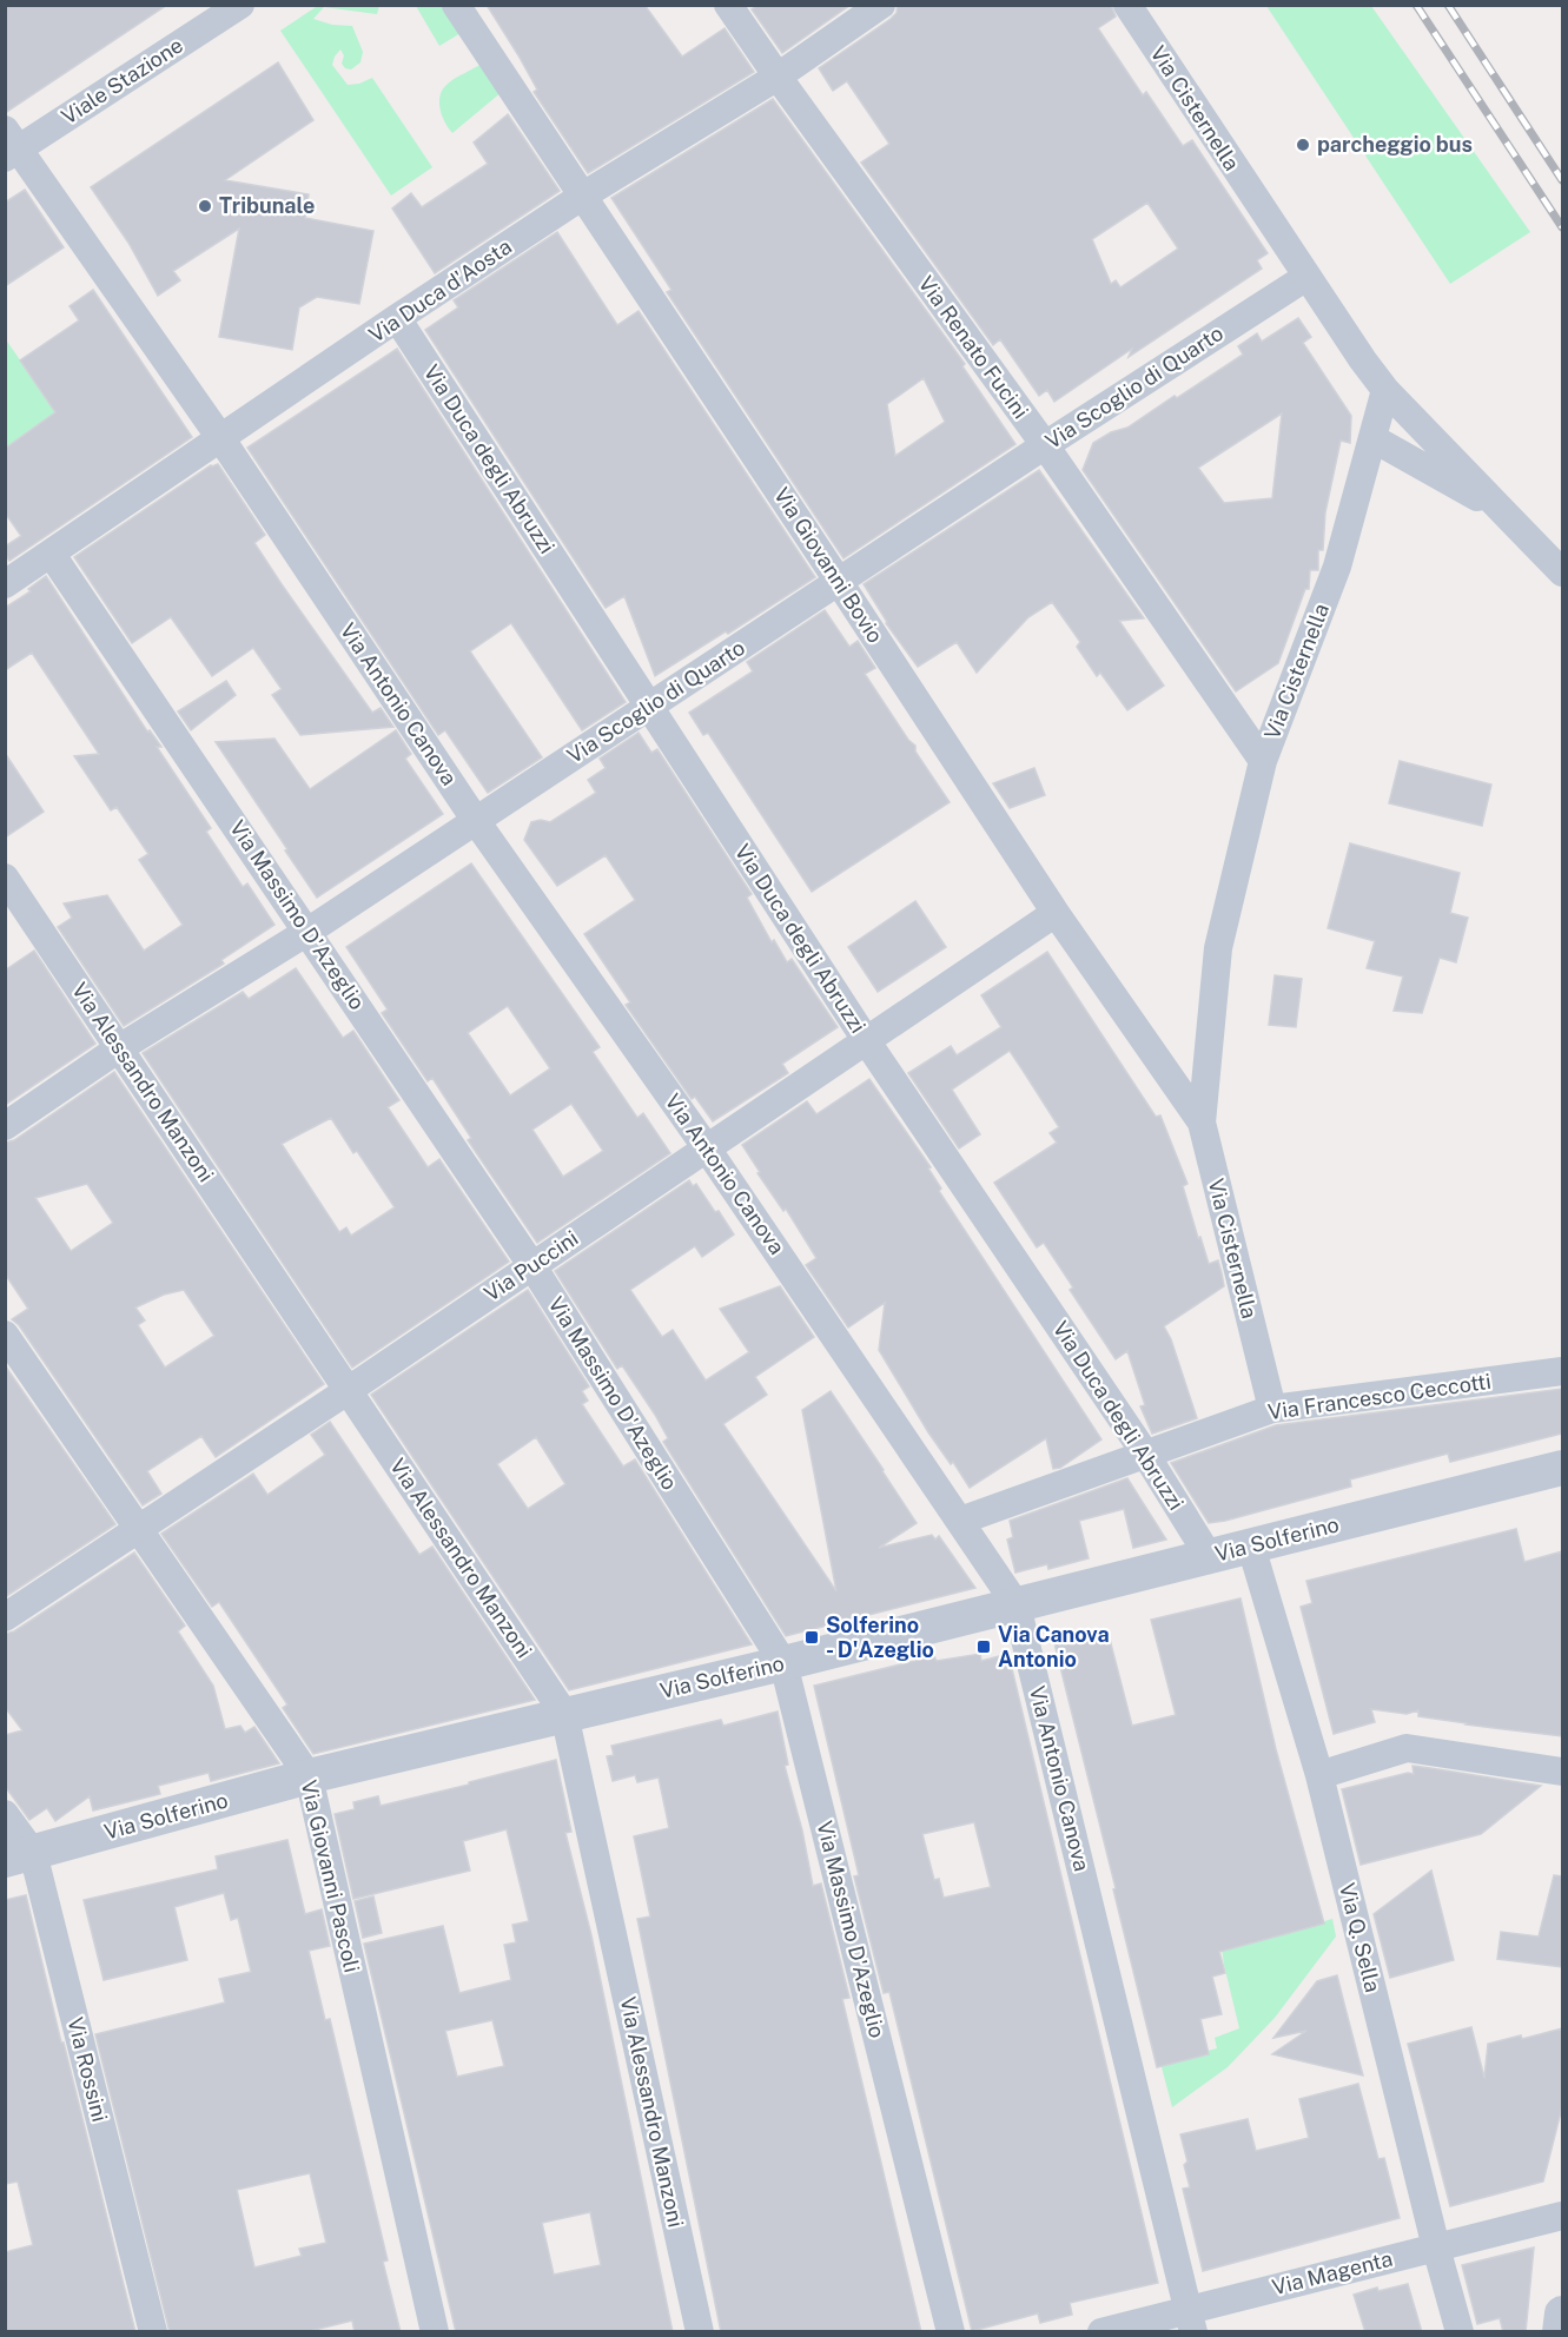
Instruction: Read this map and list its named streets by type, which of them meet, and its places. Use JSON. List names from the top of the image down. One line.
{"streets":{"street":["Viale Stazione","Via Cisternella","Via Duca d'Aosta","Via Renato Fucini","Via Scoglio di Quarto","Via Duca degli Abruzzi","Via Giovanni Bovio","Via Antonio Canova","Via Massimo D'Azeglio","Via Alessandro Manzoni","Via Puccini","Via Francesco Ceccotti","Via Solferino","Via Giovanni Pascoli","Via Q. Sella","Via Rossini","Via Magenta"]},"crossings":[["Viale Stazione","Via Antonio Canova"],["Via Cisternella","Via Renato Fucini"],["Via Cisternella","Via Scoglio di Quarto"],["Via Cisternella","Via Giovanni Bovio"],["Via Cisternella","Via Francesco Ceccotti"],["Via Duca d'Aosta","Via Renato Fucini"],["Via Duca d'Aosta","Via Duca degli Abruzzi"],["Via Duca d'Aosta","Via Giovanni Bovio"],["Via Duca d'Aosta","Via Antonio Canova"],["Via Duca d'Aosta","Via Massimo D'Azeglio"],["Via Renato Fucini","Via Scoglio di Quarto"],["Via Scoglio di Quarto","Via Duca degli Abruzzi"],["Via Scoglio di Quarto","Via Giovanni Bovio"],["Via Scoglio di Quarto","Via Antonio Canova"],["Via Scoglio di Quarto","Via Massimo D'Azeglio"],["Via Scoglio di Quarto","Via Alessandro Manzoni"],["Via Duca degli Abruzzi","Via Puccini"],["Via Duca degli Abruzzi","Via Francesco Ceccotti"],["Via Duca degli Abruzzi","Via Solferino"],["Via Giovanni Bovio","Via Puccini"],["Via Antonio Canova","Via Puccini"],["Via Antonio Canova","Via Francesco Ceccotti"],["Via Antonio Canova","Via Solferino"],["Via Antonio Canova","Via Magenta"],["Via Massimo D'Azeglio","Via Puccini"],["Via Massimo D'Azeglio","Via Solferino"],["Via Alessandro Manzoni","Via Puccini"],["Via Alessandro Manzoni","Via Solferino"],["Via Puccini","Via Giovanni Pascoli"],["Via Solferino","Via Giovanni Pascoli"],["Via Solferino","Via Q. Sella"],["Via Solferino","Via Rossini"],["Via Q. Sella","Via Magenta"]],"places":{"other":["parcheggio bus","Tribunale"],"transit":["Solferino - D'Azeglio","Via Canova Antonio"]}}
